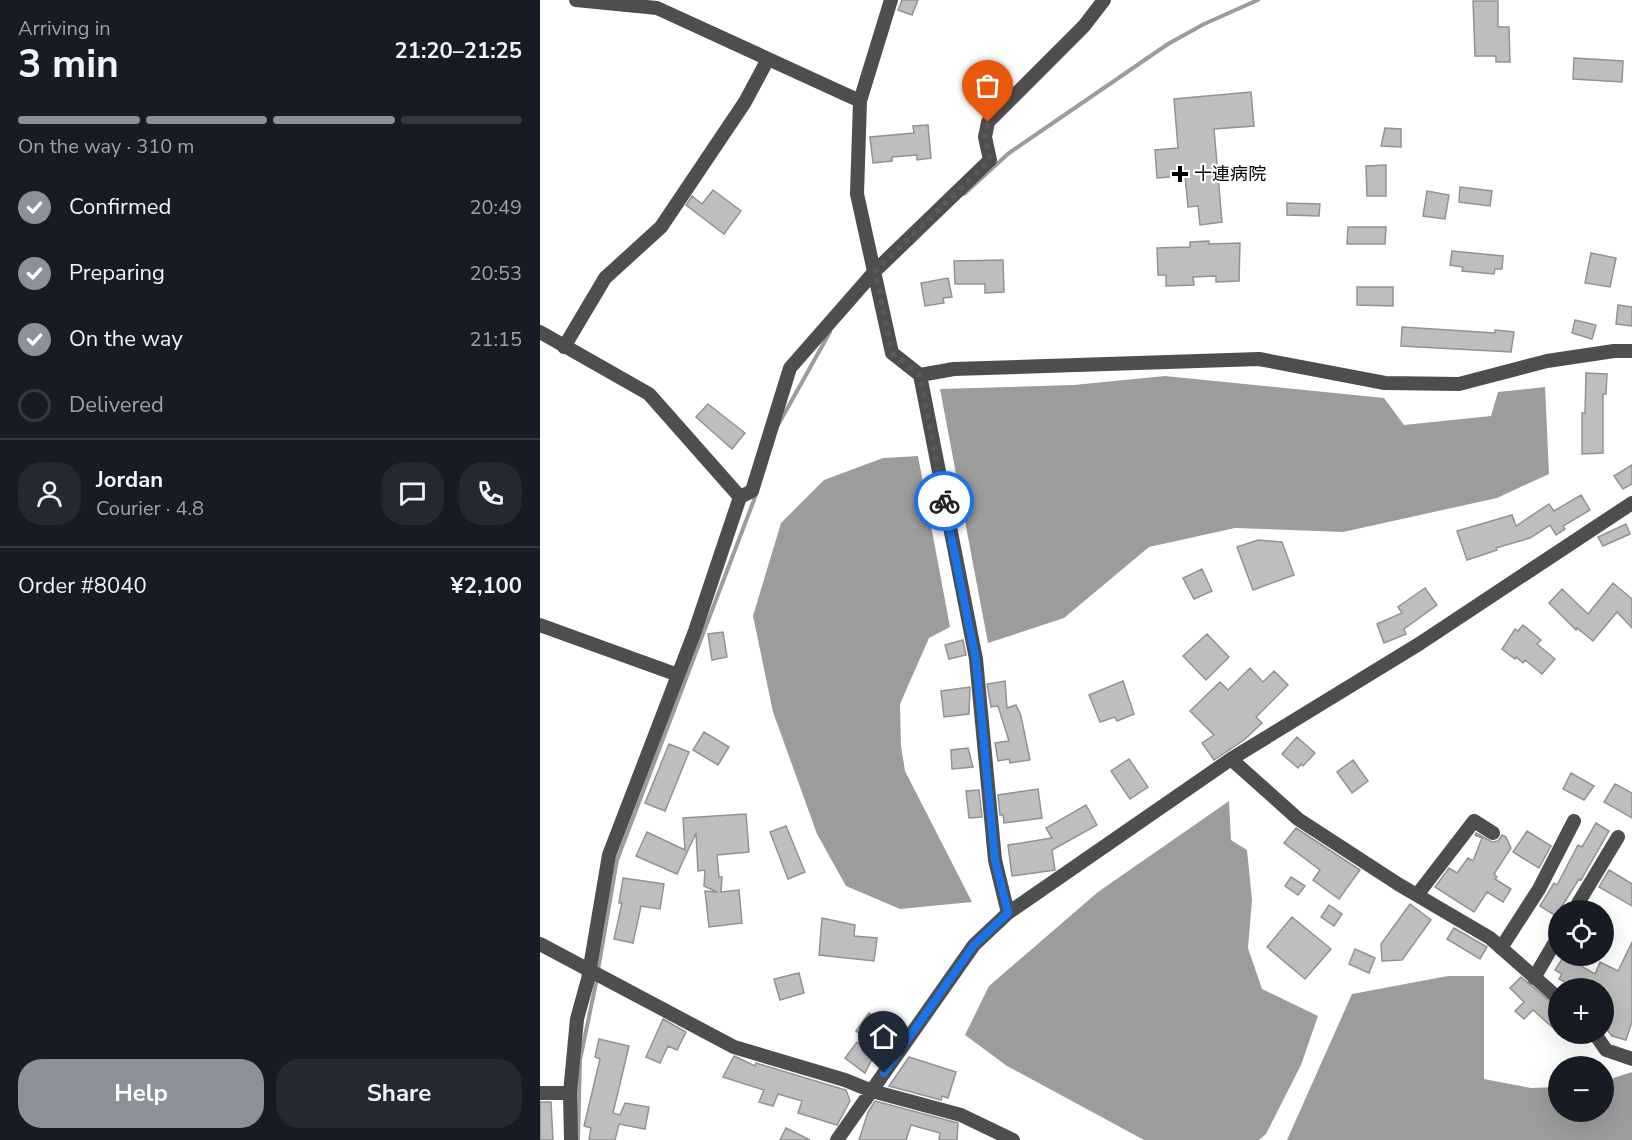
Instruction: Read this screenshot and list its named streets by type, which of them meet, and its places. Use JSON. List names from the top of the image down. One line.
{"places":{"health":["十連病院"]},"page":{"heading":["3 min","Arriving in","21:20–21:25"],"panel":["Jordan","Courier · 4.8","Order #8040","¥2,100"],"bar":"On the way · 310 m","list":[["Confirmed","20:49"],["Preparing","20:53"],["On the way","21:15"],"Delivered"],"map_buttons":["+","−"],"buttons":["Help","Share"]}}
